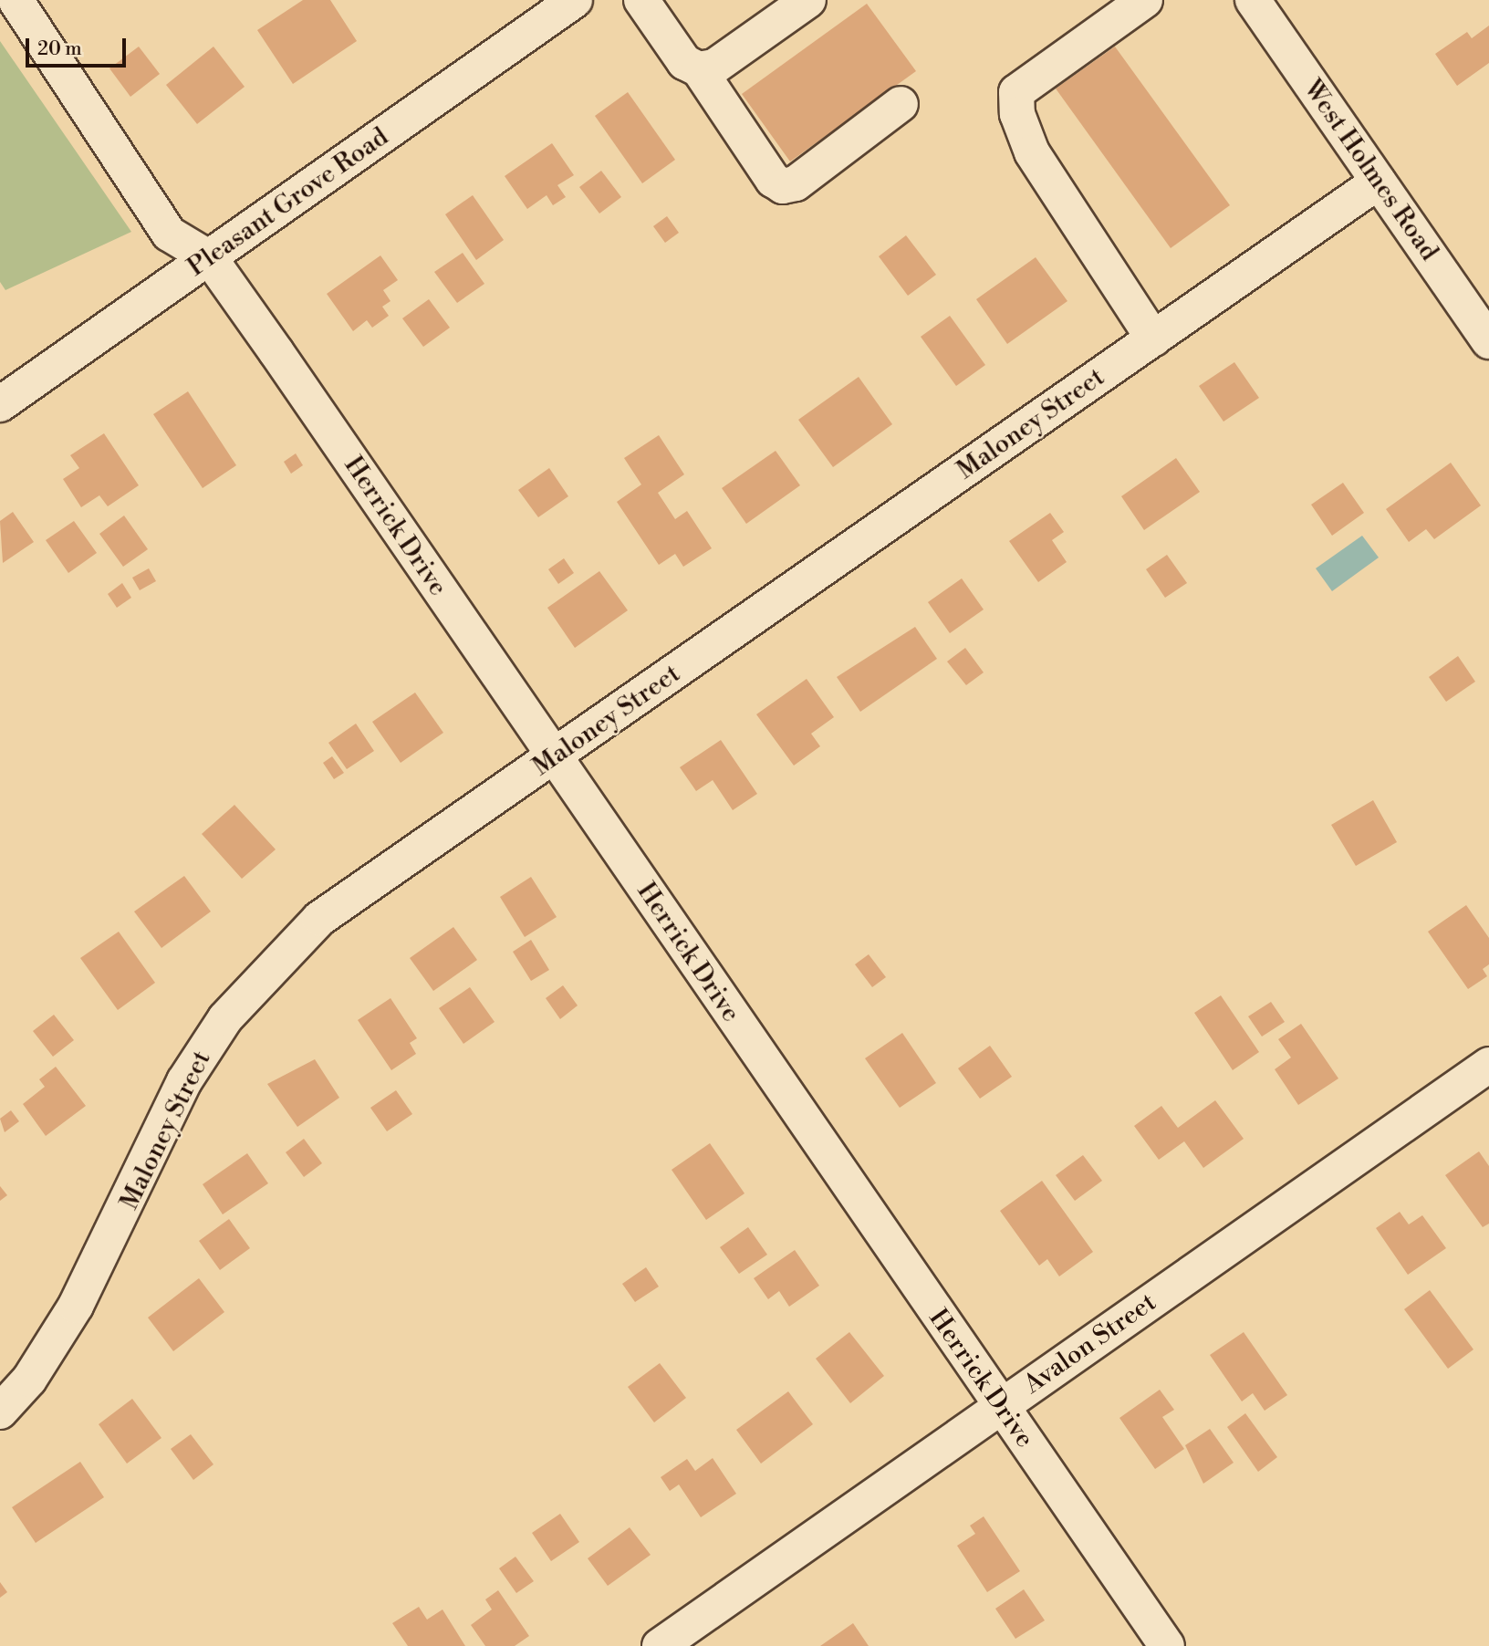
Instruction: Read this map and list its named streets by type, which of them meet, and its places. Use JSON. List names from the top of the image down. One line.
{"streets":{"street":["West Holmes Road","Pleasant Grove Road","Maloney Street","Herrick Drive","Avalon Street"]},"crossings":[["West Holmes Road","Maloney Street"],["Pleasant Grove Road","Herrick Drive"],["Maloney Street","Herrick Drive"],["Herrick Drive","Avalon Street"]],"scale_bar":"20 m"}
